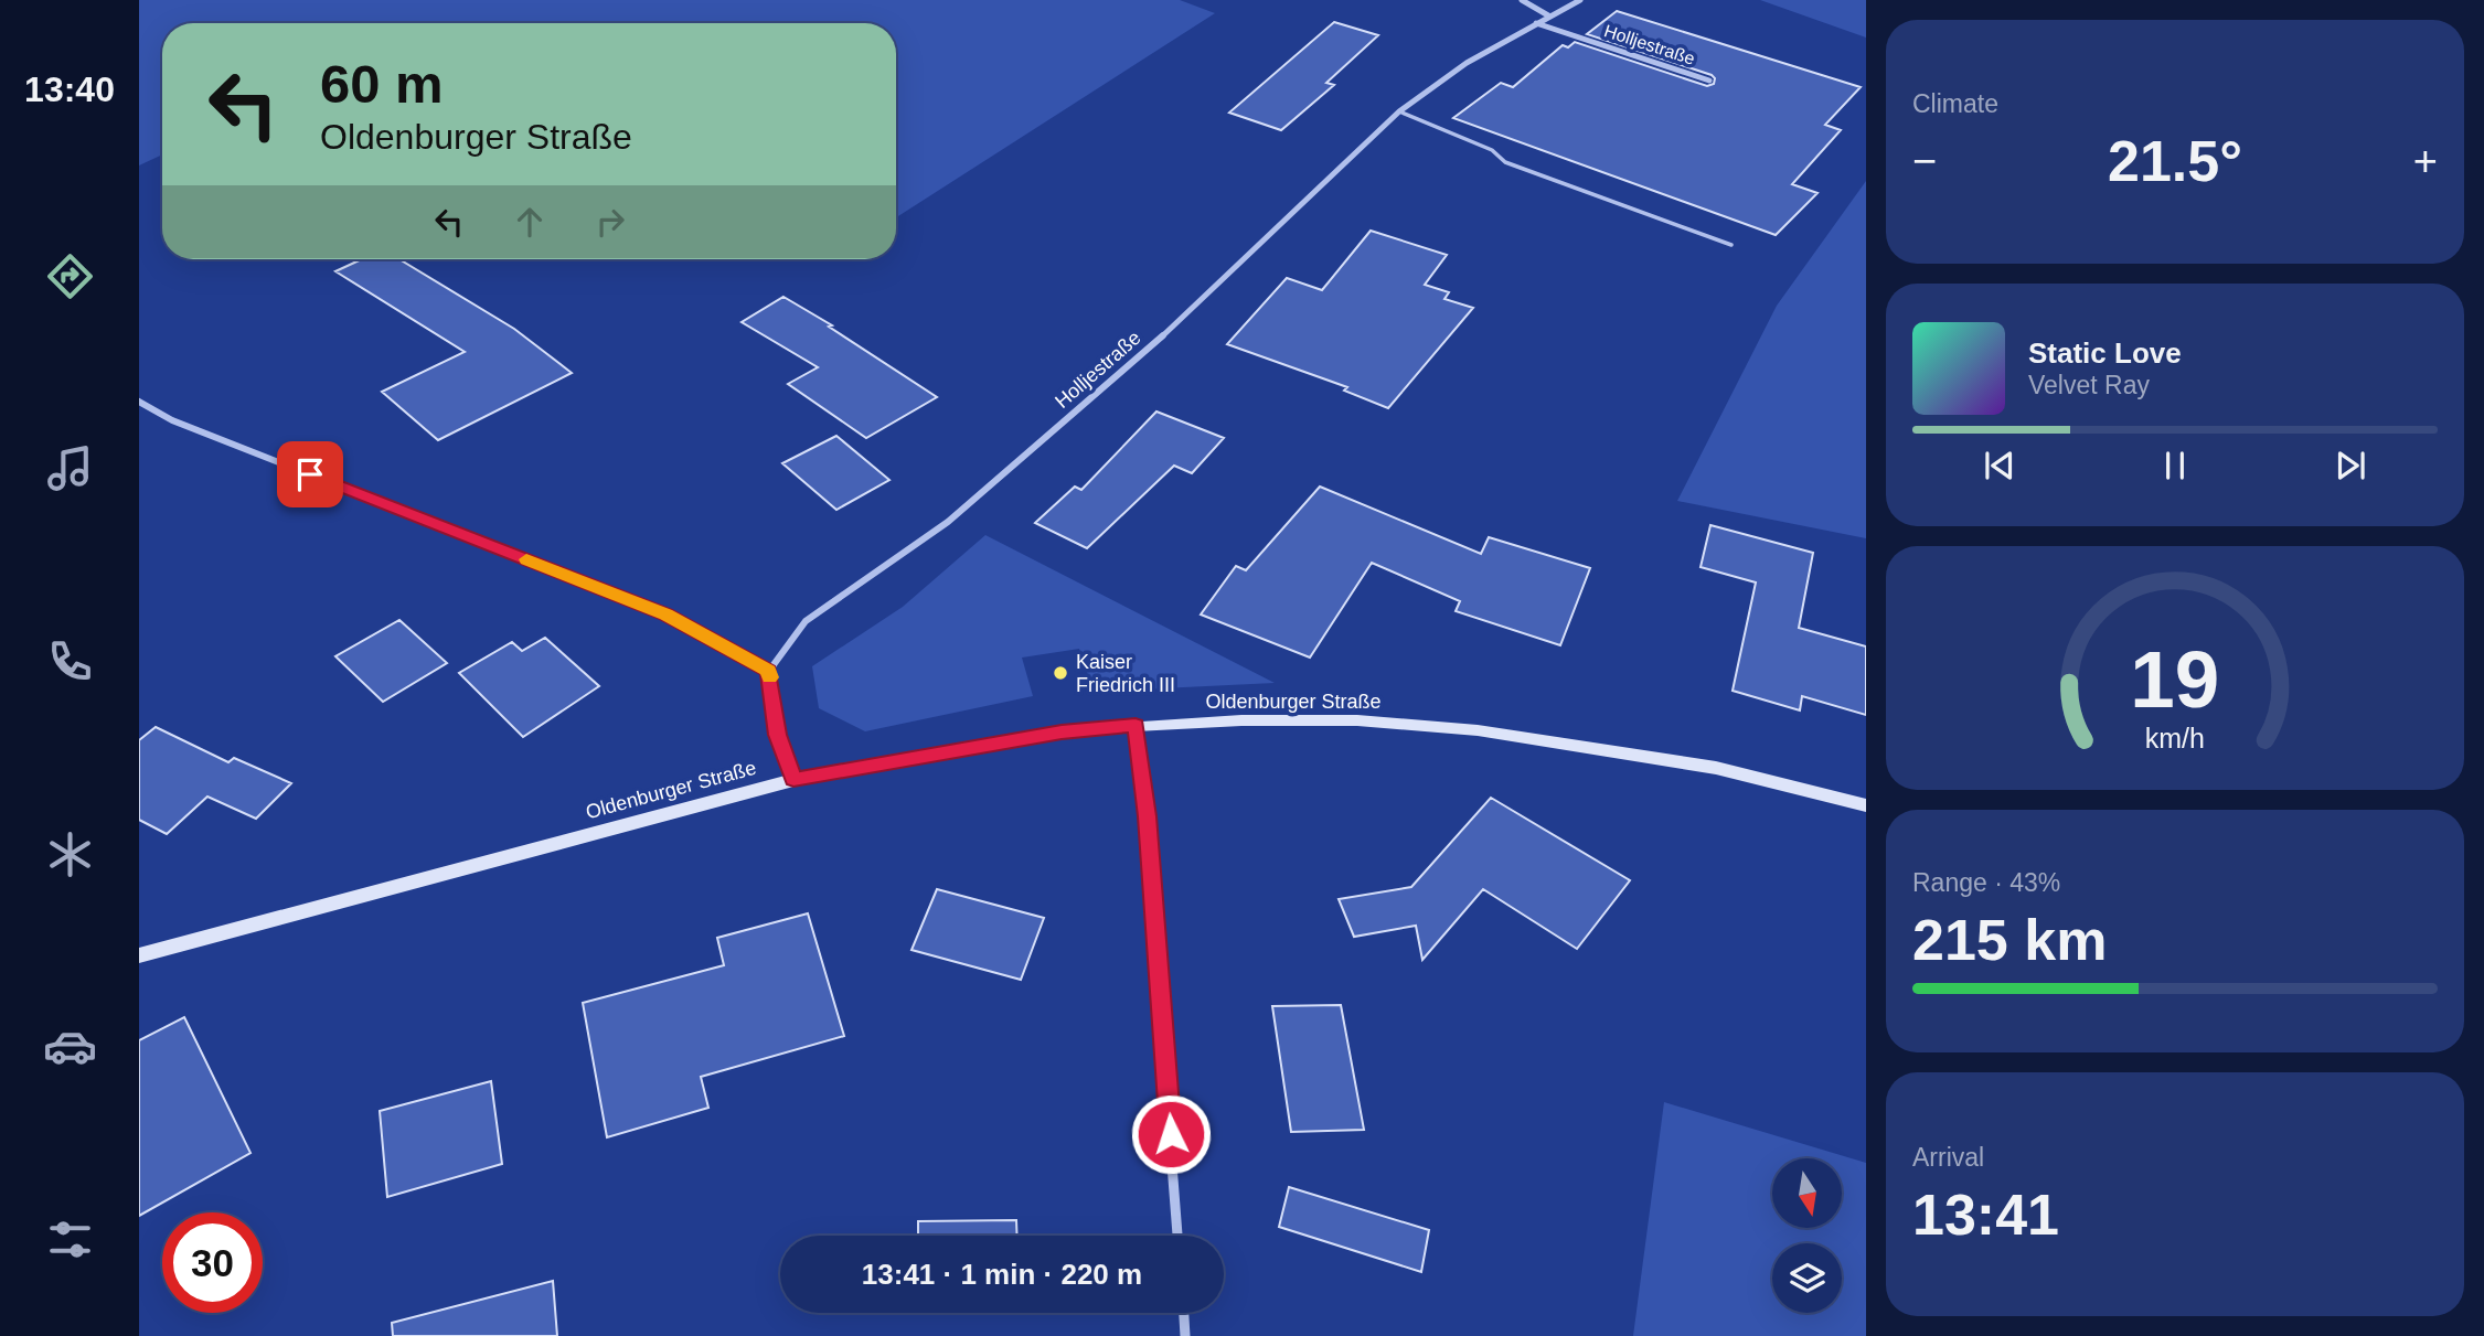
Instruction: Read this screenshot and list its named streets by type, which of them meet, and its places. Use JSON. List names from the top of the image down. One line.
{"streets":{"main road":["Oldenburger Straße"],"street":["Holljestraße"]},"places":["Kaiser Friedrich III"],"north":"bottom","page":{"tabs":"13:40","tile":["Climate",["Range · 43%","215 km"],["Arrival","13:41"]],"turn":["60 m","Oldenburger Straße"],"heat":["−","21.5°","+"],"song":["Static Love","Velvet Ray"],"limit":"30","trip":"13:41 · 1 min · 220 m","gauge":["19","km/h"]}}
